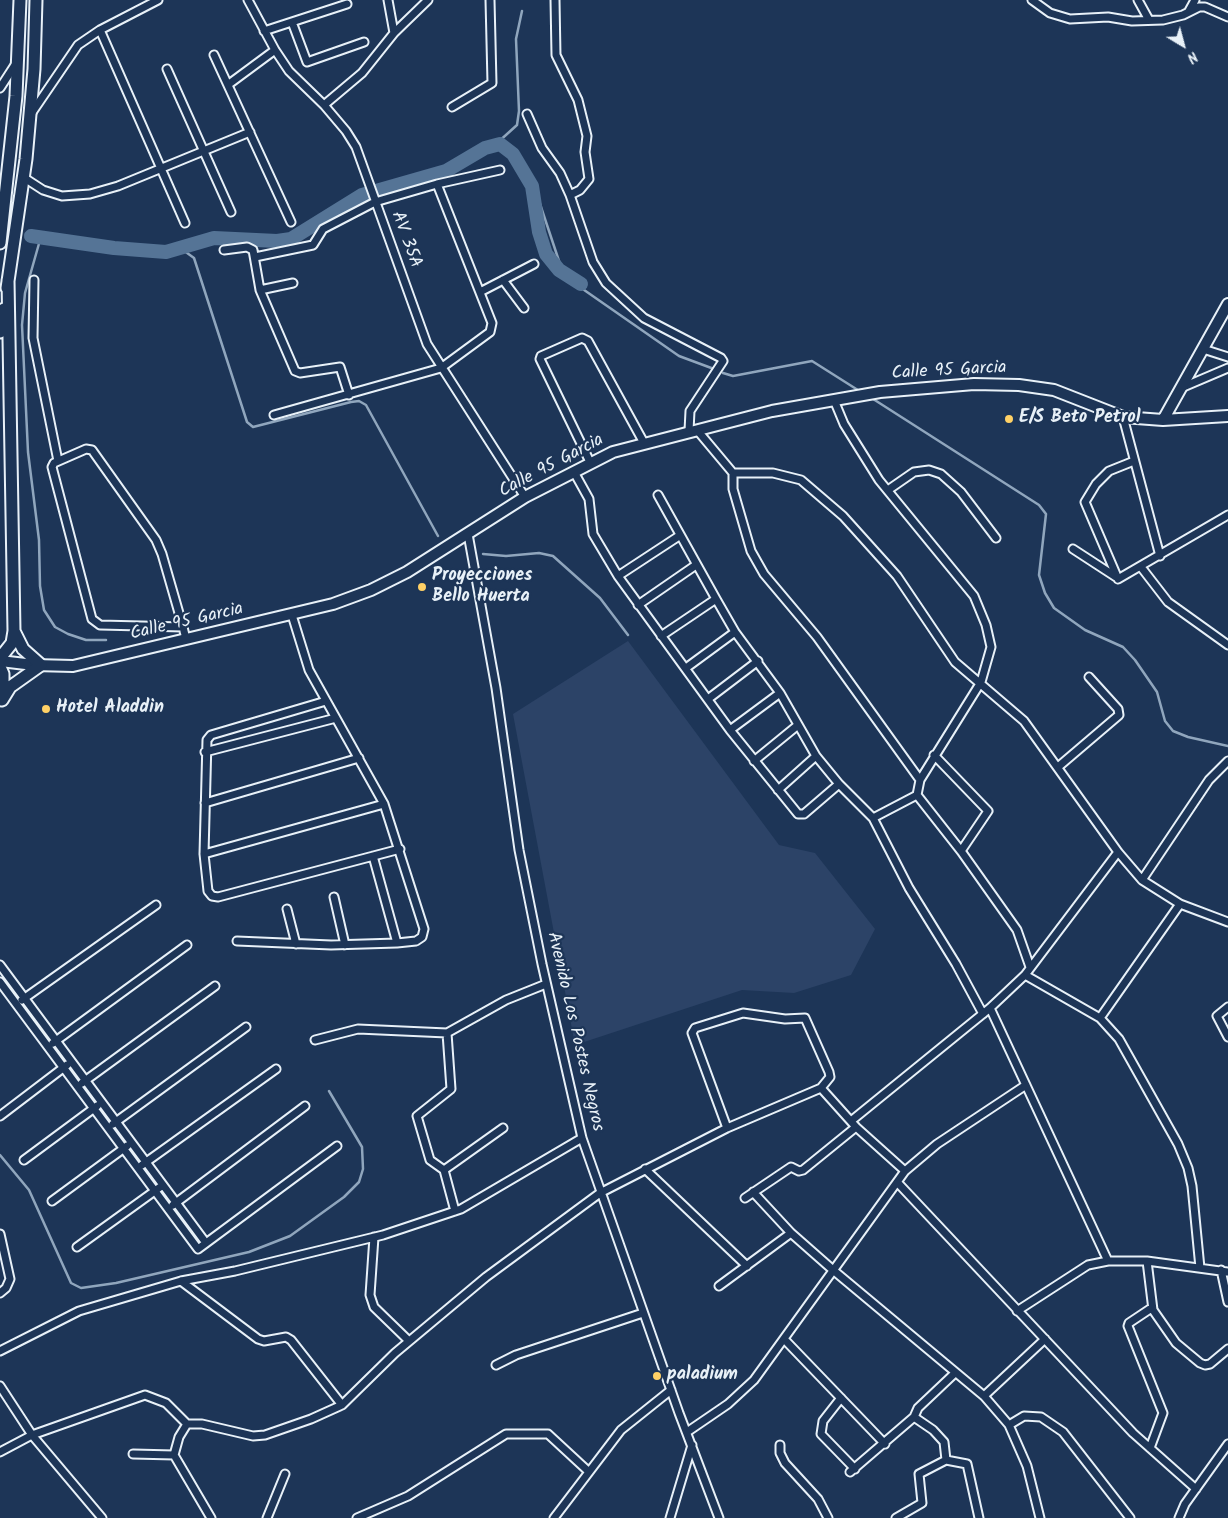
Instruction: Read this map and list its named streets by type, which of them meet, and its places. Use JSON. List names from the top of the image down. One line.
{"streets":{"street":["AV 35A","Calle 95 Garcia","Avenido Los Postes Negros"]},"crossings":[["AV 35A","Calle 95 Garcia"],["Calle 95 Garcia","Avenido Los Postes Negros"]],"places":["E/S Beto Petrol","Proyecciones Bello Huerta","Hotel Aladdin","paladium"],"north":"bottom right"}
